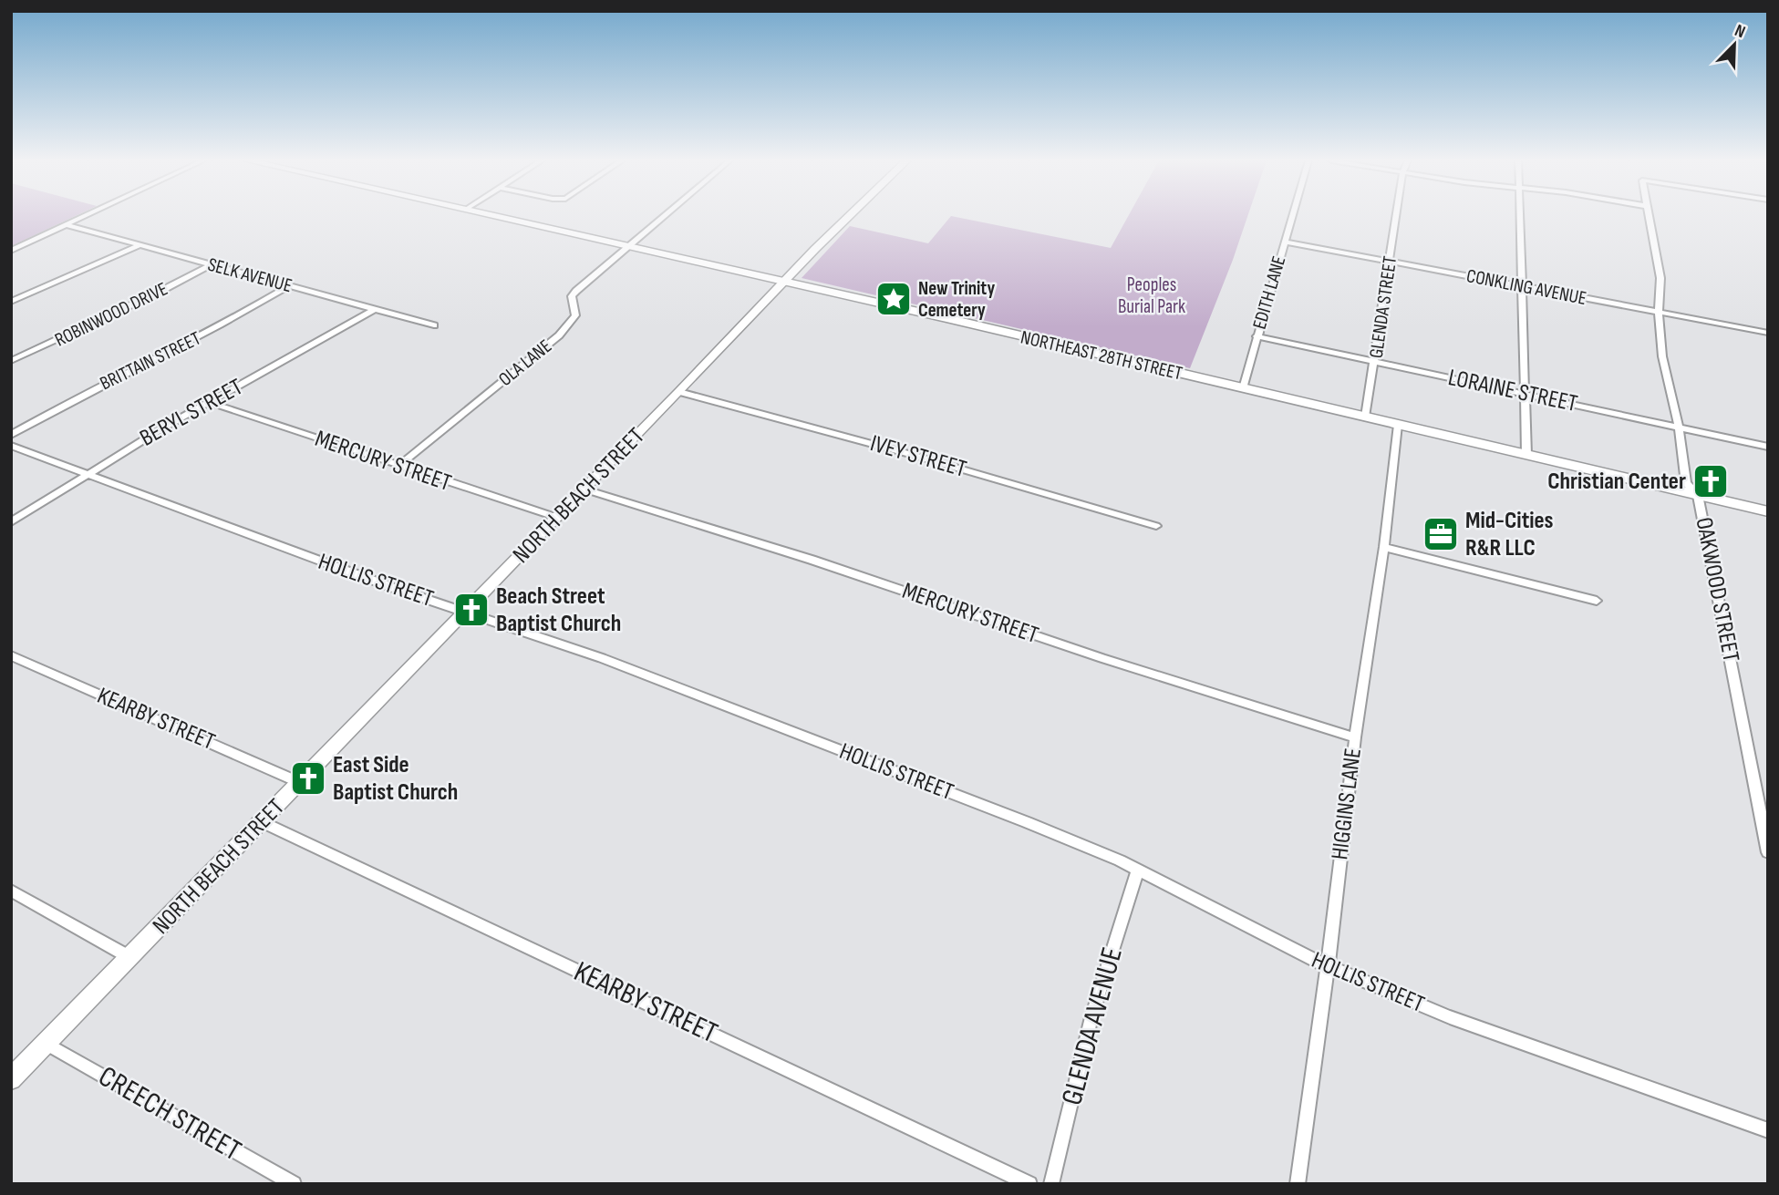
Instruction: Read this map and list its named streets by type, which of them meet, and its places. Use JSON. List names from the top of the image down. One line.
{"streets":{"main road":["NORTHEAST 28TH STREET","NORTH BEACH STREET"],"street":["SELK AVENUE","CONKLING AVENUE","EDITH LANE","GLENDA STREET","ROBINWOOD DRIVE","BRITTAIN STREET","OLA LANE","LORAINE STREET","BERYL STREET","IVEY STREET","MERCURY STREET","HOLLIS STREET","OAKWOOD STREET","KEARBY STREET","HIGGINS LANE","GLENDA AVENUE","CREECH STREET"]},"crossings":[["SELK AVENUE","ROBINWOOD DRIVE"],["SELK AVENUE","BRITTAIN STREET"],["SELK AVENUE","BERYL STREET"],["CONKLING AVENUE","EDITH LANE"],["CONKLING AVENUE","GLENDA STREET"],["CONKLING AVENUE","OAKWOOD STREET"],["EDITH LANE","NORTHEAST 28TH STREET"],["EDITH LANE","LORAINE STREET"],["GLENDA STREET","NORTHEAST 28TH STREET"],["GLENDA STREET","LORAINE STREET"],["NORTHEAST 28TH STREET","OLA LANE"],["NORTHEAST 28TH STREET","NORTH BEACH STREET"],["NORTHEAST 28TH STREET","OAKWOOD STREET"],["NORTHEAST 28TH STREET","HIGGINS LANE"],["OLA LANE","MERCURY STREET"],["LORAINE STREET","OAKWOOD STREET"],["BERYL STREET","MERCURY STREET"],["BERYL STREET","HOLLIS STREET"],["IVEY STREET","NORTH BEACH STREET"],["MERCURY STREET","NORTH BEACH STREET"],["MERCURY STREET","HIGGINS LANE"],["NORTH BEACH STREET","HOLLIS STREET"],["NORTH BEACH STREET","KEARBY STREET"],["NORTH BEACH STREET","CREECH STREET"],["HOLLIS STREET","HIGGINS LANE"],["HOLLIS STREET","GLENDA AVENUE"]],"parks":["Peoples Burial Park"],"places":{"place":["New Trinity Cemetery"],"church":["Christian Center","Beach Street Baptist Church","East Side Baptist Church"],"office":["Mid-Cities R&R LLC"]},"north":"top right"}
